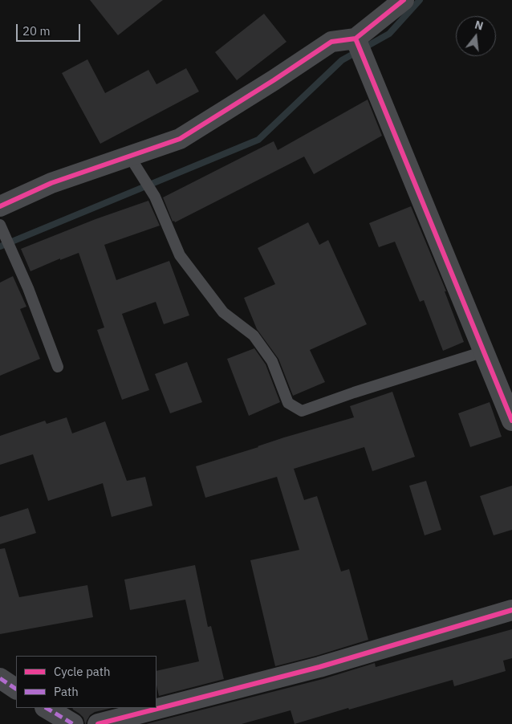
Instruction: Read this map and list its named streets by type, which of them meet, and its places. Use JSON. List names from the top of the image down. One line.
{"legend":["Cycle path","Path"],"scale_bar":"20 m","north":"top"}
